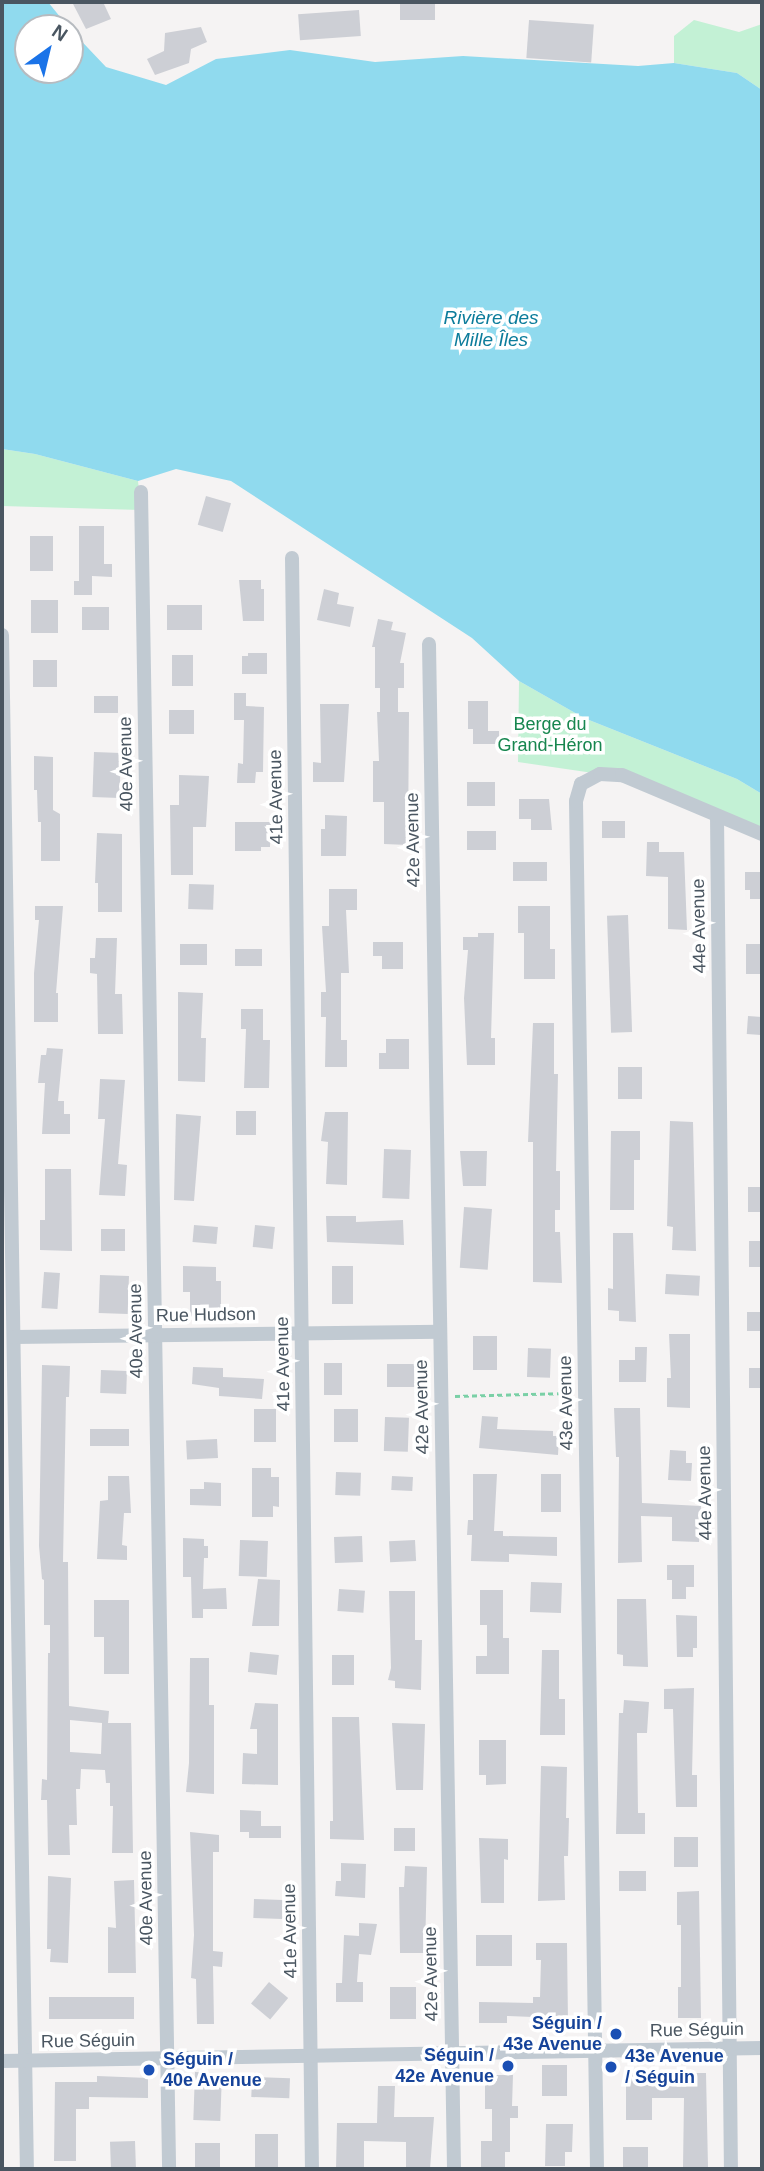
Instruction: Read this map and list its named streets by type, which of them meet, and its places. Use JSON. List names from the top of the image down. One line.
{"streets":{"street":["40e Avenue","41e Avenue","42e Avenue","44e Avenue","Rue Hudson","43e Avenue","Rue Séguin"]},"crossings":[["40e Avenue","Rue Hudson"],["40e Avenue","Rue Séguin"],["41e Avenue","Rue Hudson"],["41e Avenue","Rue Séguin"],["42e Avenue","Rue Hudson"],["42e Avenue","Rue Séguin"],["44e Avenue","43e Avenue"],["44e Avenue","Rue Séguin"],["43e Avenue","Rue Séguin"]],"water":["Rivière des Mille Îles"],"parks":["Berge du Grand-Héron"],"places":["Séguin / 43e Avenue","Séguin / 42e Avenue","43e Avenue / Séguin","Séguin / 40e Avenue"],"north":"top right"}
